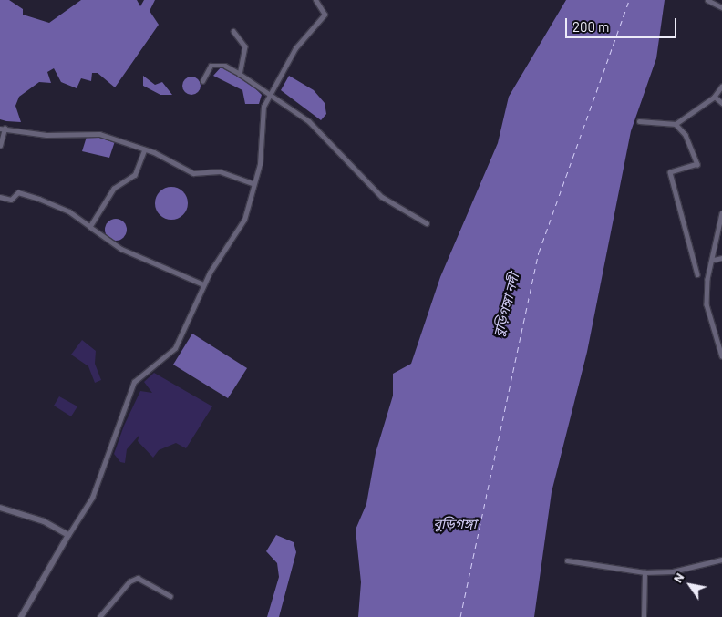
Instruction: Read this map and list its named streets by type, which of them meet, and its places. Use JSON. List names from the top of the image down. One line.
{"water":["বুড়িগঙ্গা নদী","বুড়িগঙ্গা"],"scale_bar":"200 m","north":"top left"}
